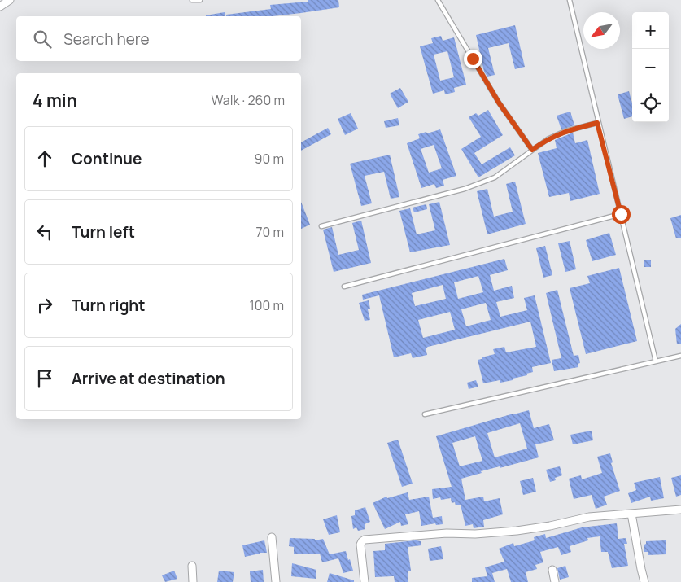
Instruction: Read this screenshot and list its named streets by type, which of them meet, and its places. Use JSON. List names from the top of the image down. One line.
{"north":"bottom left","page":{"map_buttons":["+","−"],"search":"Search here","heading":["4 min","Walk · 260 m"],"list":[["Continue","90 m"],["Turn left","70 m"],["Turn right","100 m"],"Arrive at destination"]}}
